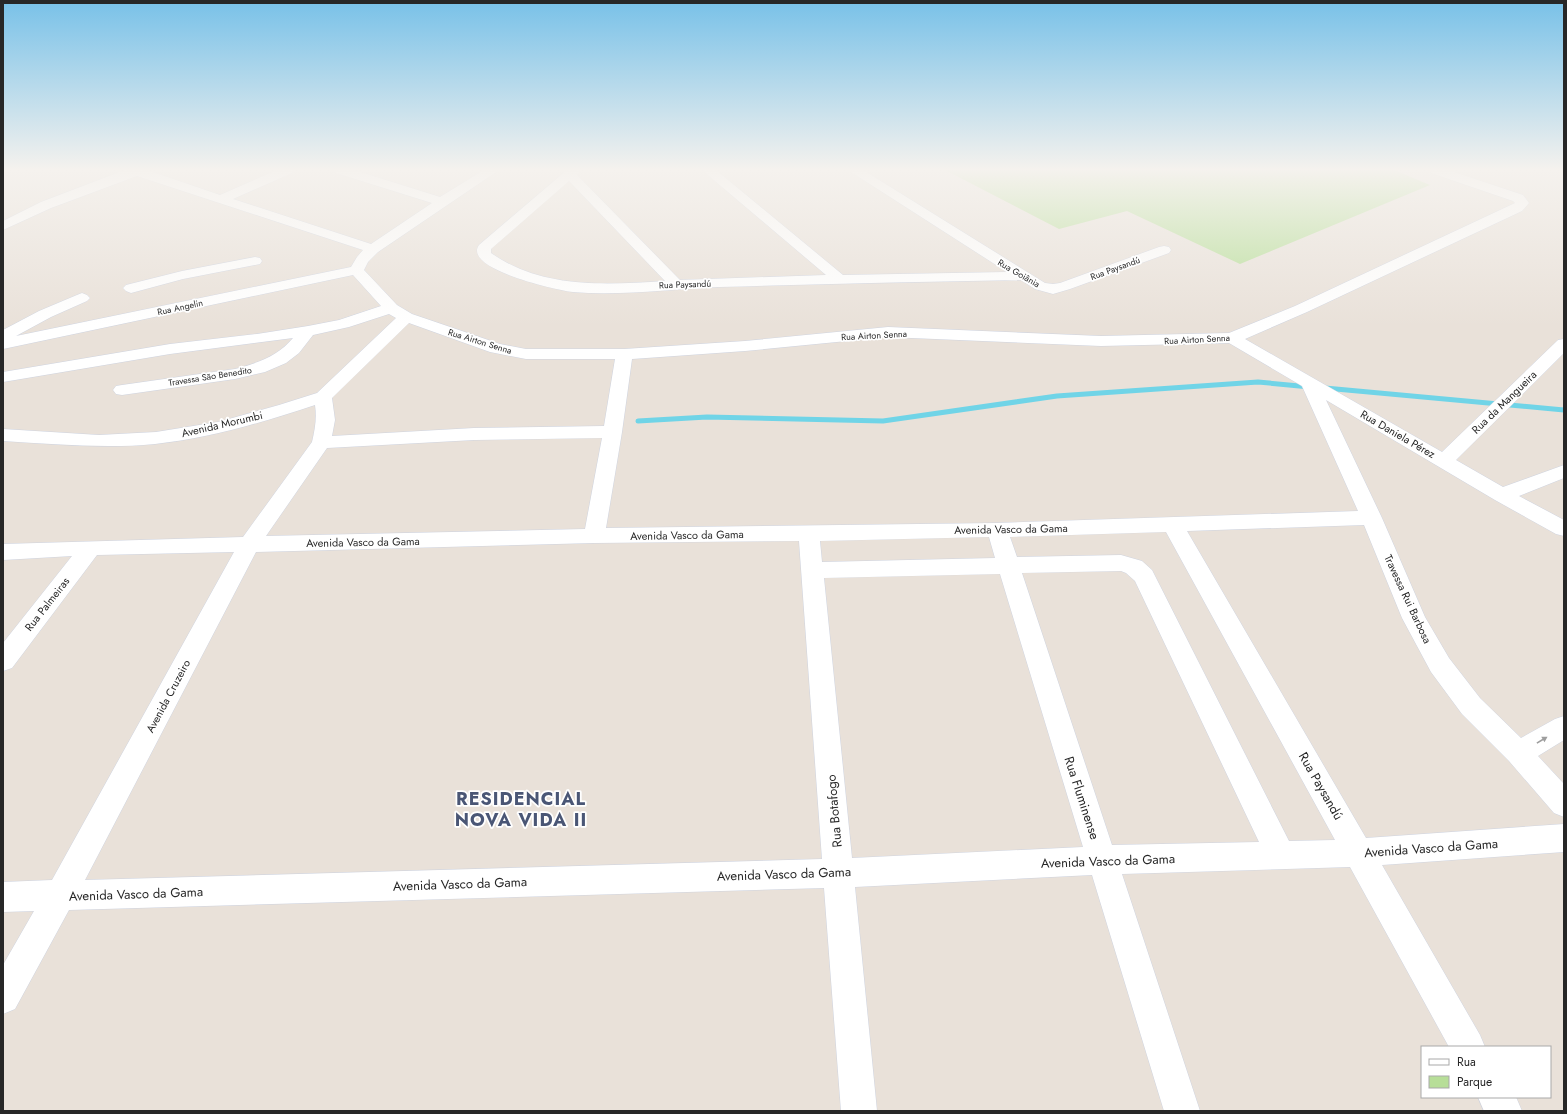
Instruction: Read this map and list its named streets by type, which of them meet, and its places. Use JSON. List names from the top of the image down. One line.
{"streets":{"street":["Rua Paysandú","Rua Goiânia","Rua Angelin","Rua Airton Senna","Travessa São Benedito","Rua da Mangueira","Avenida Morumbi","Rua Daniela Pérez","Avenida Vasco da Gama","Travessa Rui Barbosa","Rua Palmeiras","Avenida Cruzeiro","Rua Fluminense","Rua Botafogo"]},"crossings":[["Rua Paysandú","Rua Goiânia"],["Rua Paysandú","Avenida Vasco da Gama"],["Rua Angelin","Rua Airton Senna"],["Rua Airton Senna","Avenida Morumbi"],["Rua Airton Senna","Rua Daniela Pérez"],["Rua da Mangueira","Rua Daniela Pérez"],["Avenida Morumbi","Avenida Cruzeiro"],["Rua Daniela Pérez","Travessa Rui Barbosa"],["Avenida Vasco da Gama","Travessa Rui Barbosa"],["Avenida Vasco da Gama","Rua Palmeiras"],["Avenida Vasco da Gama","Avenida Cruzeiro"],["Avenida Vasco da Gama","Rua Fluminense"],["Avenida Vasco da Gama","Rua Botafogo"]],"districts":["RESIDENCIAL NOVA VIDA II"],"legend":["Rua","Parque"]}
